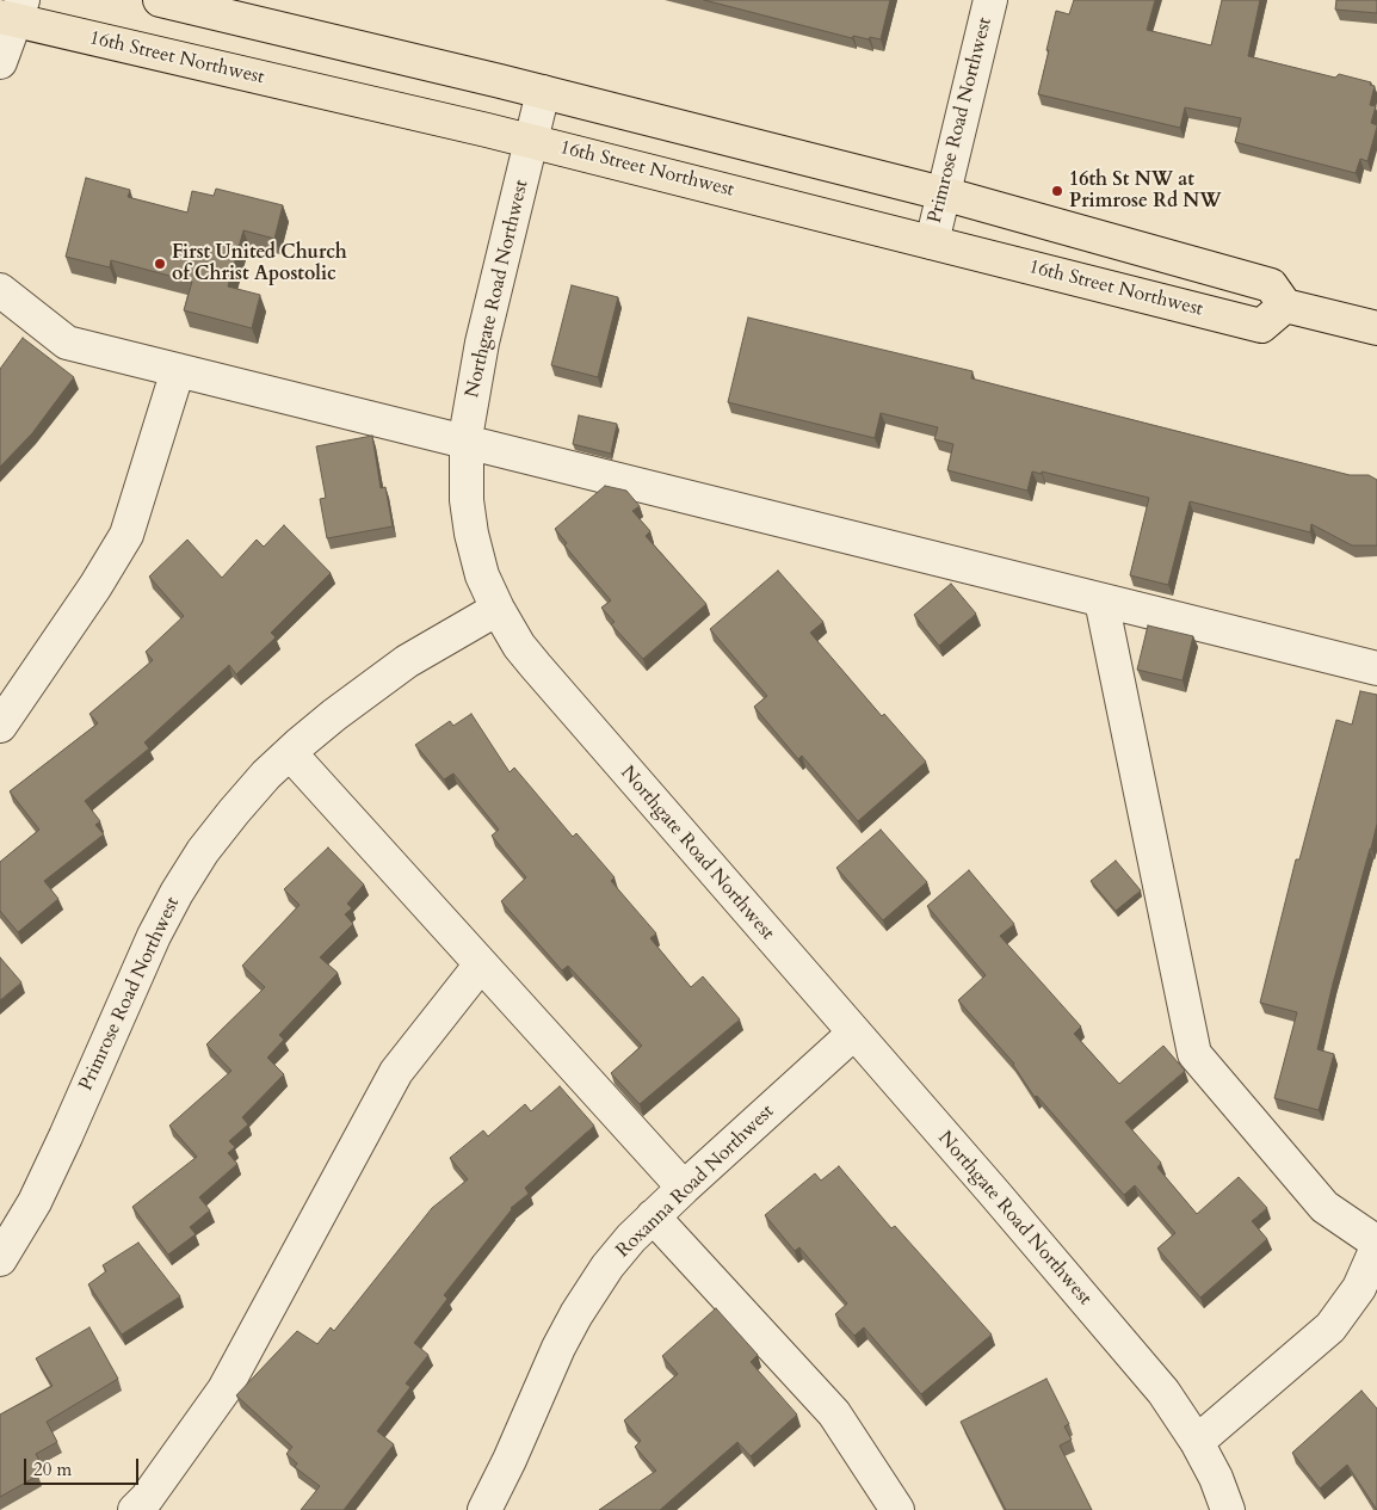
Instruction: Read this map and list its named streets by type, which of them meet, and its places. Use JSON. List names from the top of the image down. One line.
{"streets":{"main road":["16th Street Northwest"],"street":["Primrose Road Northwest","Northgate Road Northwest","Roxanna Road Northwest"]},"crossings":[["16th Street Northwest","Primrose Road Northwest"],["16th Street Northwest","Northgate Road Northwest"],["Primrose Road Northwest","Northgate Road Northwest"],["Northgate Road Northwest","Roxanna Road Northwest"]],"places":["16th St NW at Primrose Rd NW","First United Church of Christ Apostolic"],"scale_bar":"20 m"}
